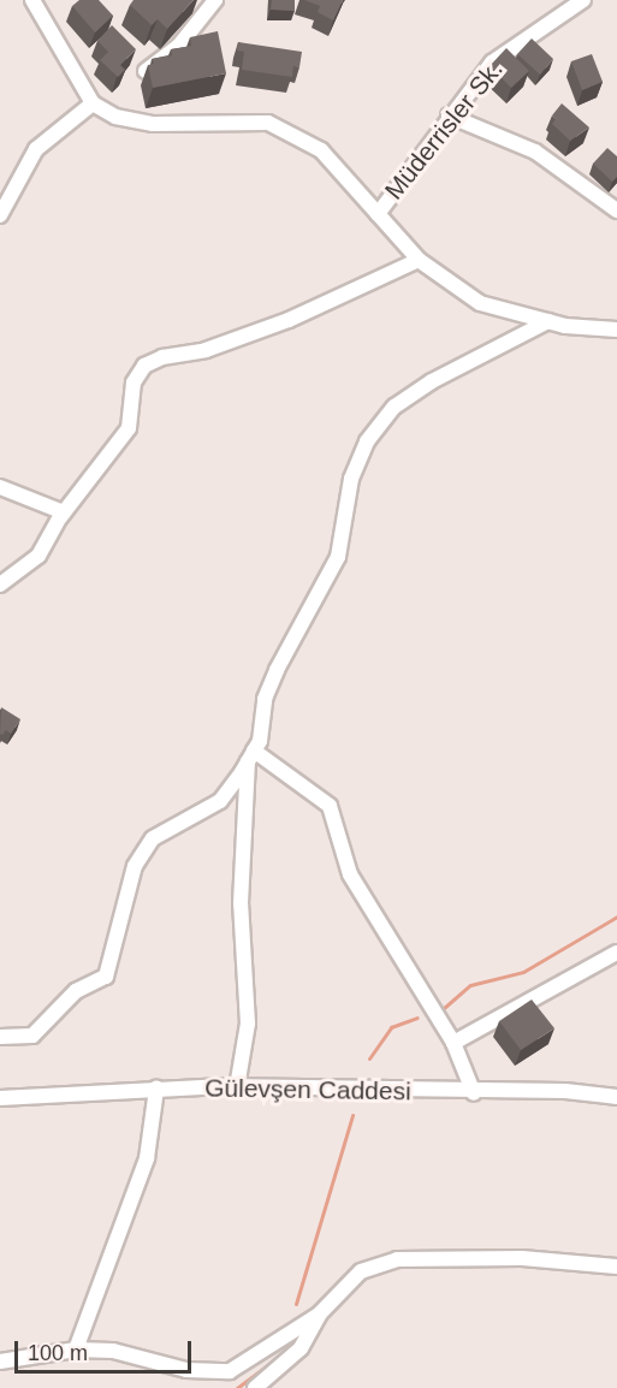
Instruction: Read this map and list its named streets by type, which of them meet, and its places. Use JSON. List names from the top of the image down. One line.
{"streets":{"street":["Müderrisler Sk.","Gülevşen Caddesi"]},"scale_bar":"100 m"}
